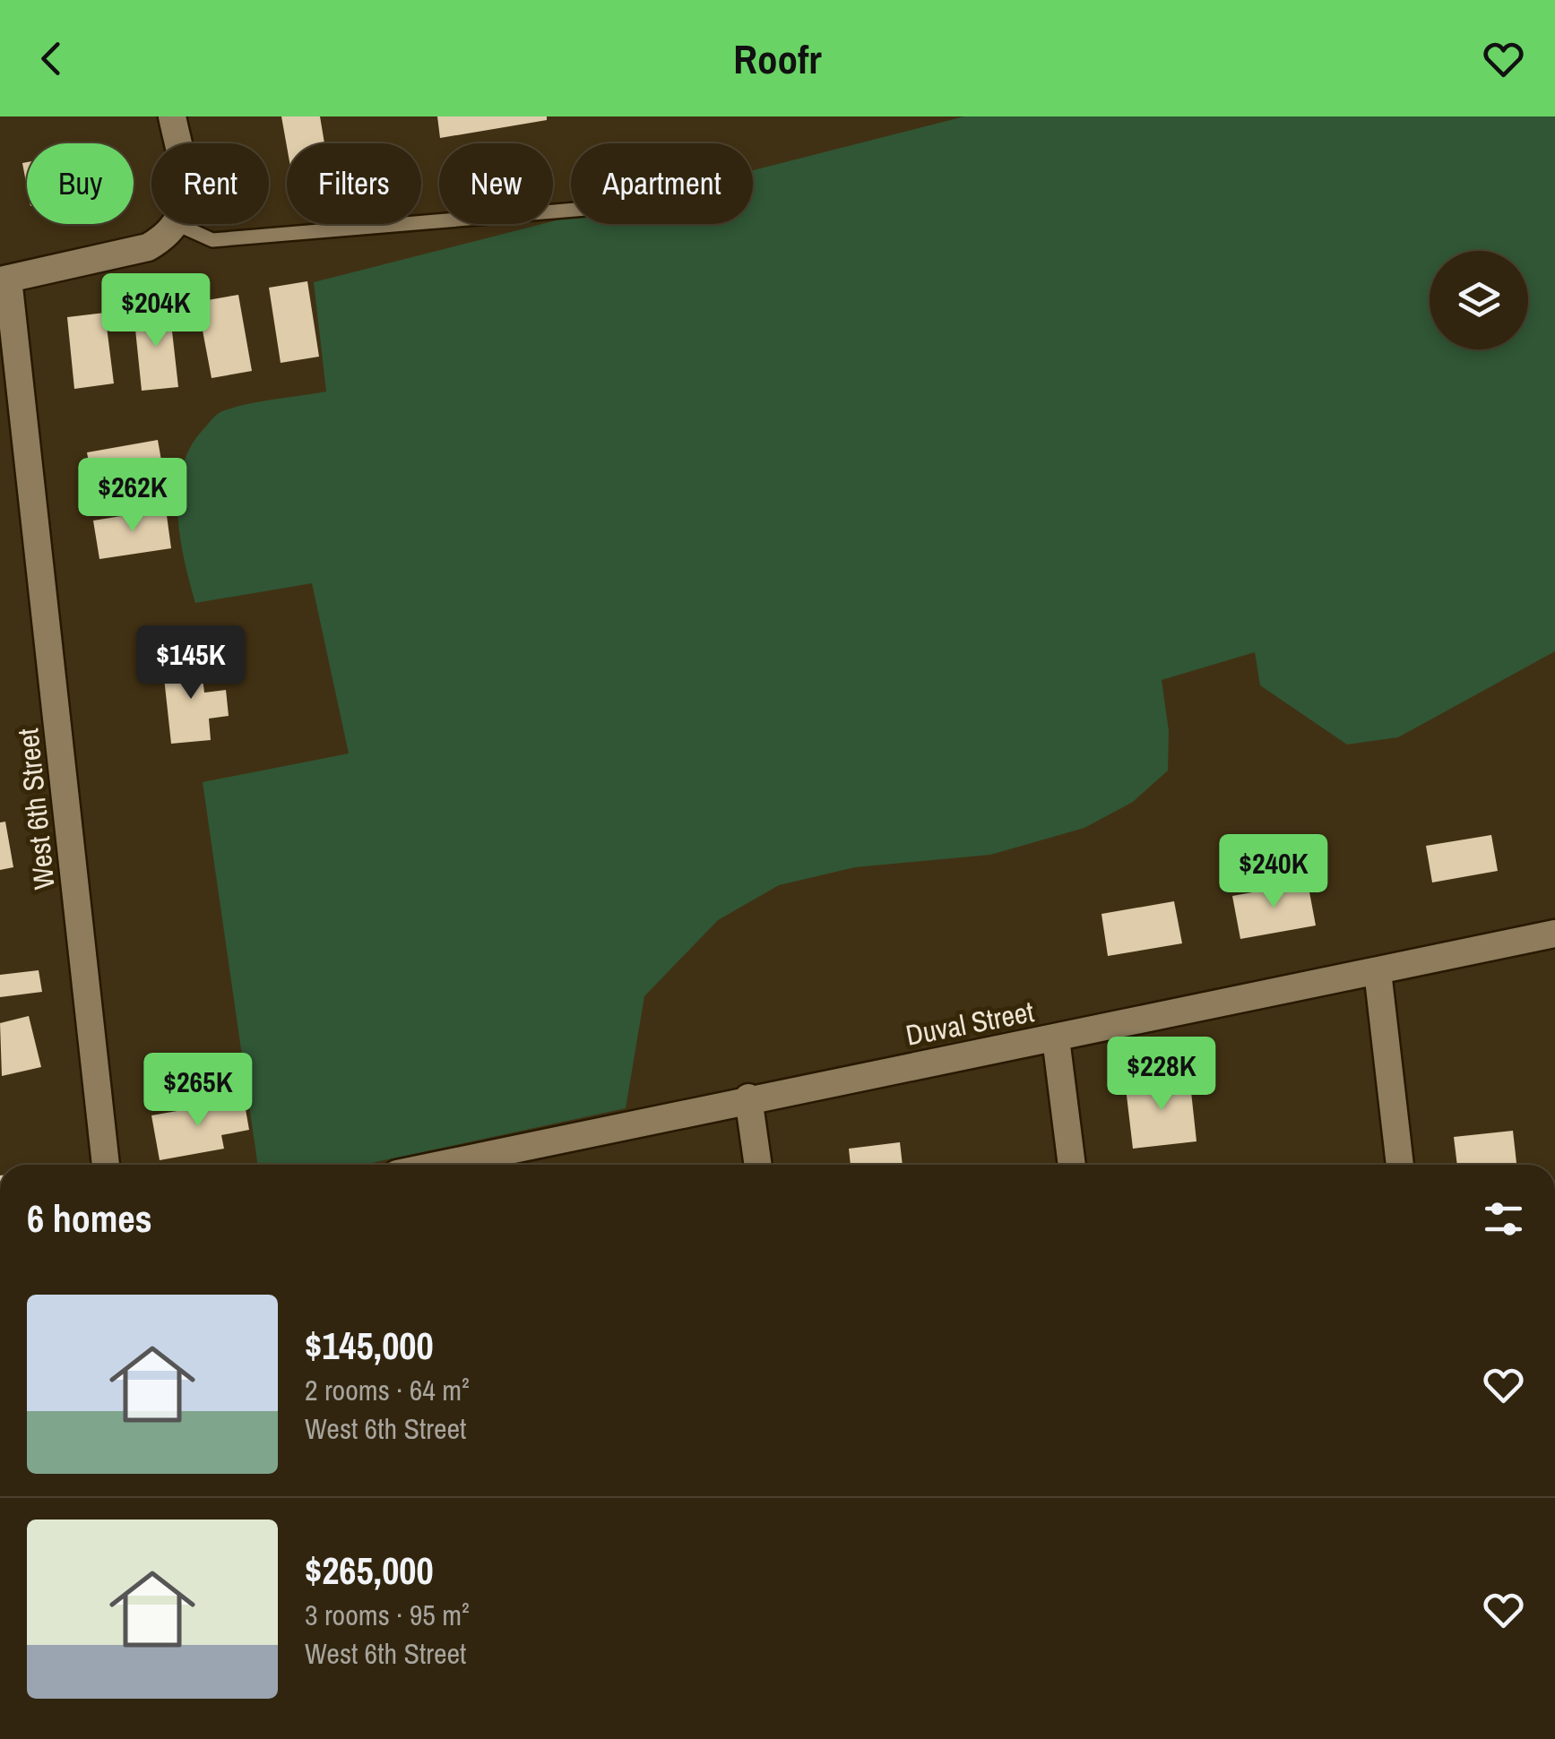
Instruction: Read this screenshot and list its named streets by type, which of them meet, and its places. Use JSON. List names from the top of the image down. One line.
{"streets":{"street":["West 6th Street","Duval Street"]},"page":{"header":"Roofr","chip":["Buy","Rent","Filters","New","Apartment"],"price":["$204K","$262K","$145K","$240K","$228K","$265K"],"heading":"6 homes","list":[{"name":"$145,000","note":"2 rooms · 64 m² · West 6th Street"},{"name":"$265,000","note":"3 rooms · 95 m² · West 6th Street"}]}}
